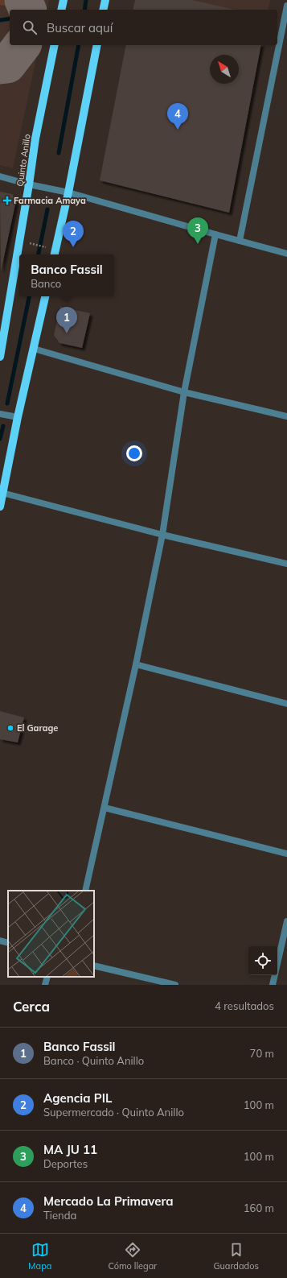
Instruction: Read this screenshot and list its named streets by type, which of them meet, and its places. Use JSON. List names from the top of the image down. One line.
{"streets":{"main road":["Quinto Anillo"]},"places":{"health":["Farmacia Amaya"],"other":["El Garage"]},"north":"top left","page":{"search":"Buscar aquí","pins":["4","3","2","1"],"popup":["Banco Fassil","Banco"],"heading":["Cerca","4 resultados"],"list":[{"mark":"1","name":"Banco Fassil","note":"Banco · Quinto Anillo","value":"70 m"},{"mark":"2","name":"Agencia PIL","note":"Supermercado · Quinto Anillo","value":"100 m"},{"mark":"3","name":"MA JU 11","note":"Deportes","value":"100 m"},{"mark":"4","name":"Mercado La Primavera","note":"Tienda","value":"160 m"}],"nav":["Mapa","Cómo llegar","Guardados"]}}
